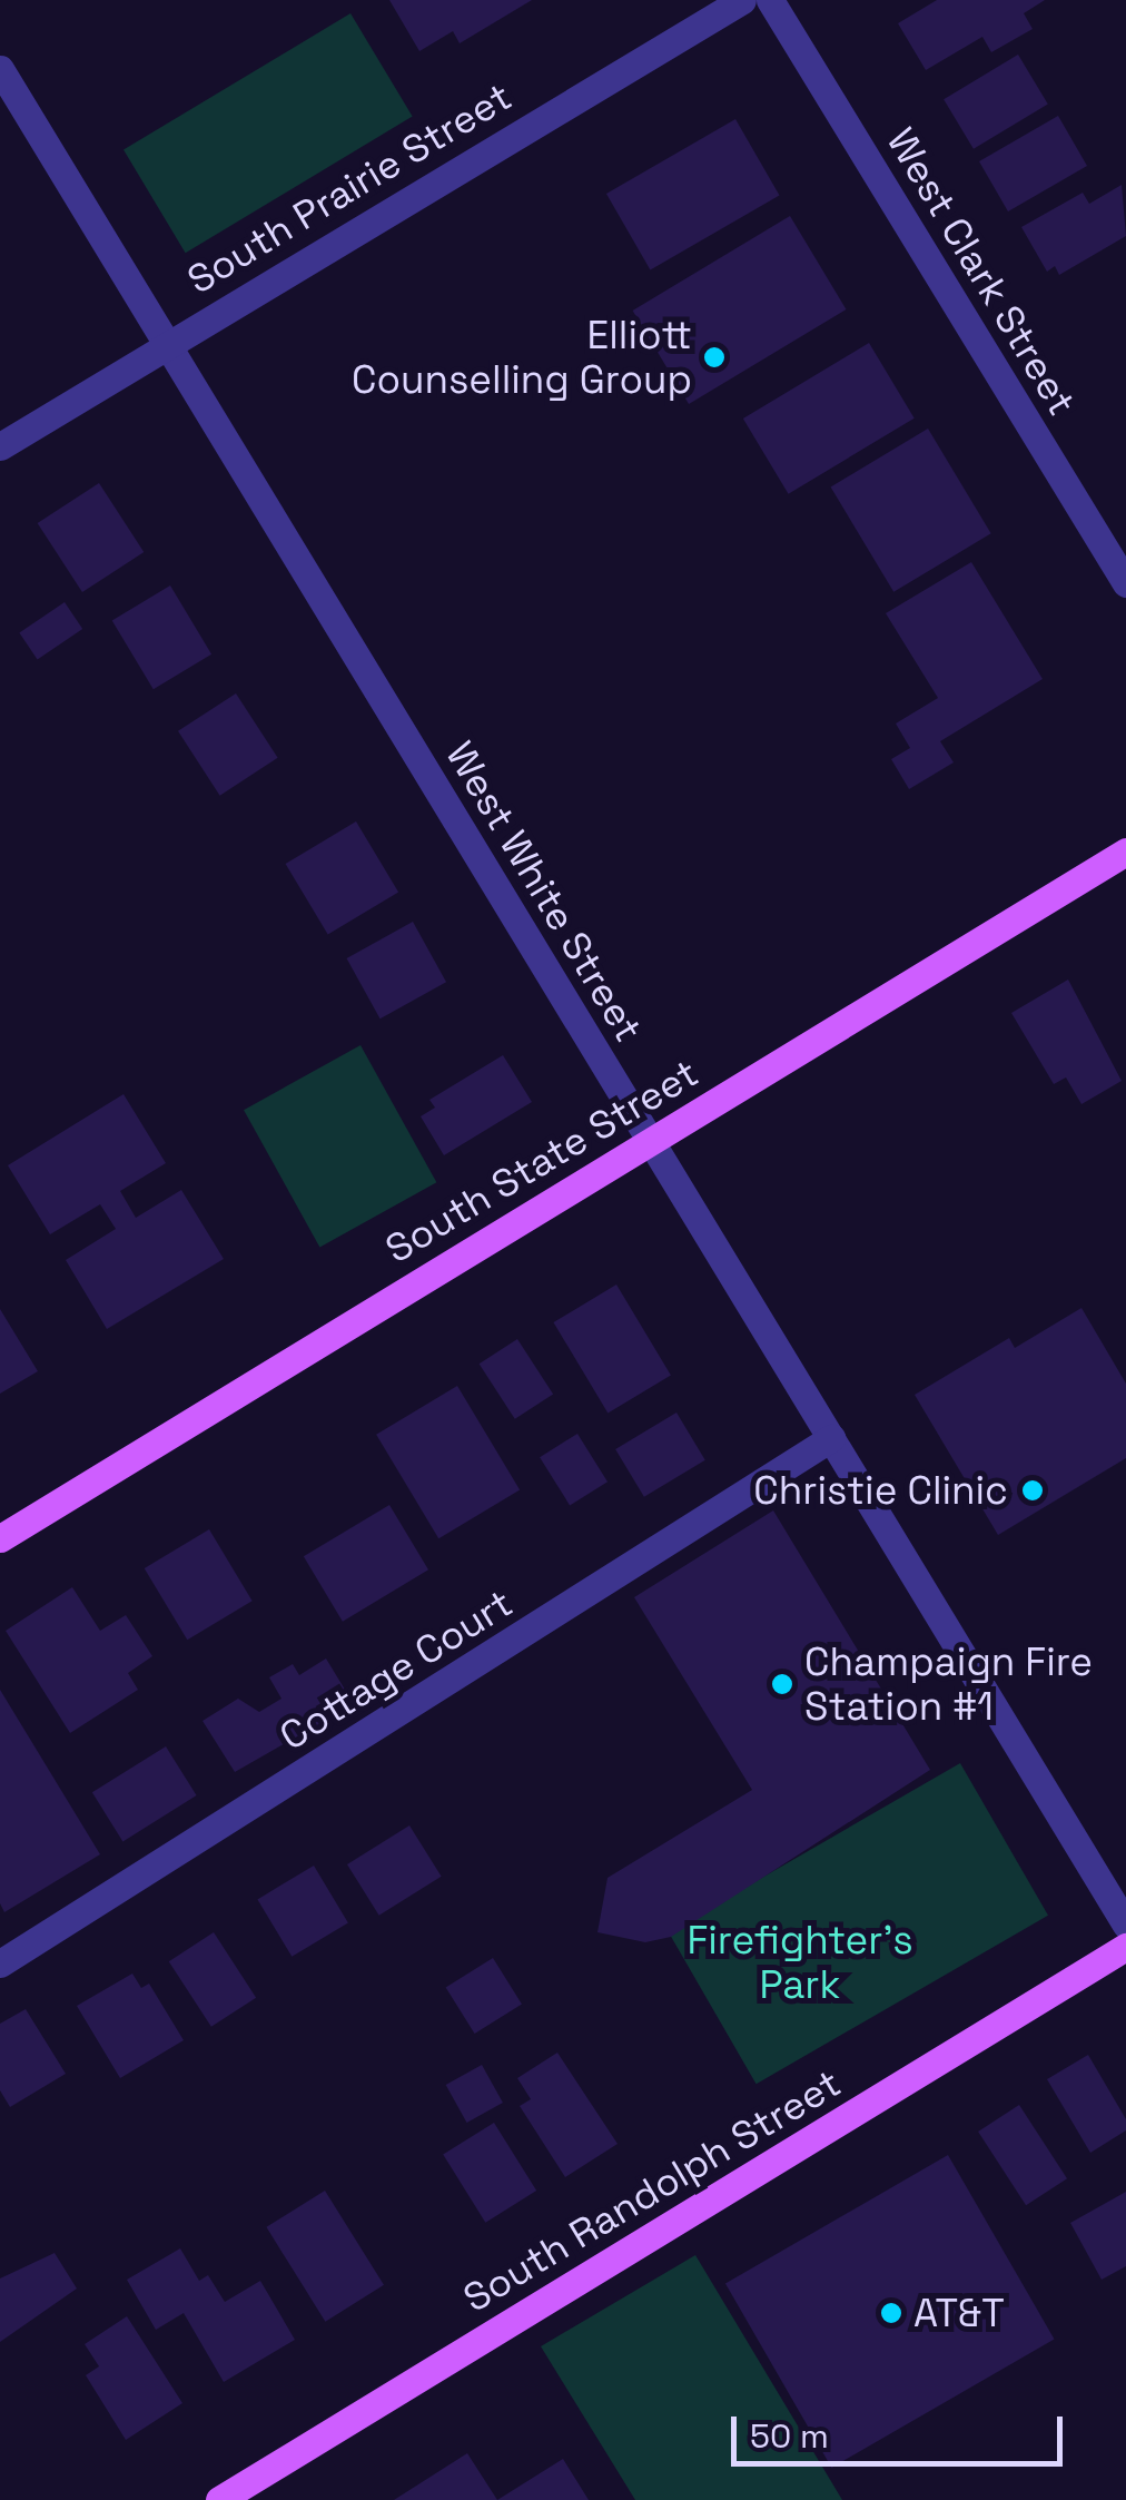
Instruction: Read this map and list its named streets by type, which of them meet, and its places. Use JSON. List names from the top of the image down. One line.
{"streets":{"main road":["South State Street","South Randolph Street"],"street":["South Prairie Street","West Clark Street","West White Street","Cottage Court"]},"crossings":[["South Prairie Street","West White Street"],["West White Street","South State Street"],["West White Street","Cottage Court"]],"parks":["Firefighter's Park"],"places":["Elliott Counselling Group","Christie Clinic","Champaign Fire Station #1","AT&T"],"scale_bar":"50 m"}
